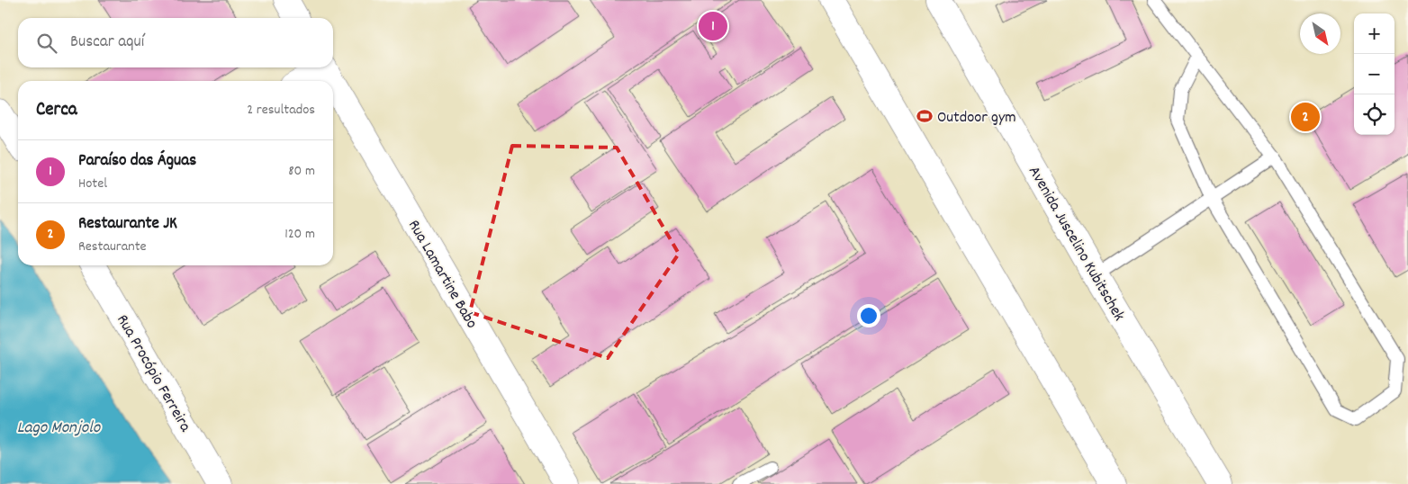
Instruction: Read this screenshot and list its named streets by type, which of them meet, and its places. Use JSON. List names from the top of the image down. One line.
{"streets":{"main road":["Avenida Juscelino Kubitschek","Rua Lamartine Babo","Rua Procópio Ferreira"]},"water":["Lago Monjolo"],"places":{"sports":["Outdoor gym"]},"north":"bottom right","page":{"pins":["1","2"],"map_buttons":["+","−"],"search":"Buscar aquí","heading":["Cerca","2 resultados"],"list":[{"mark":"1","name":"Paraíso das Águas","note":"Hotel","value":"80 m"},{"mark":"2","name":"Restaurante JK","note":"Restaurante","value":"120 m"}]}}
